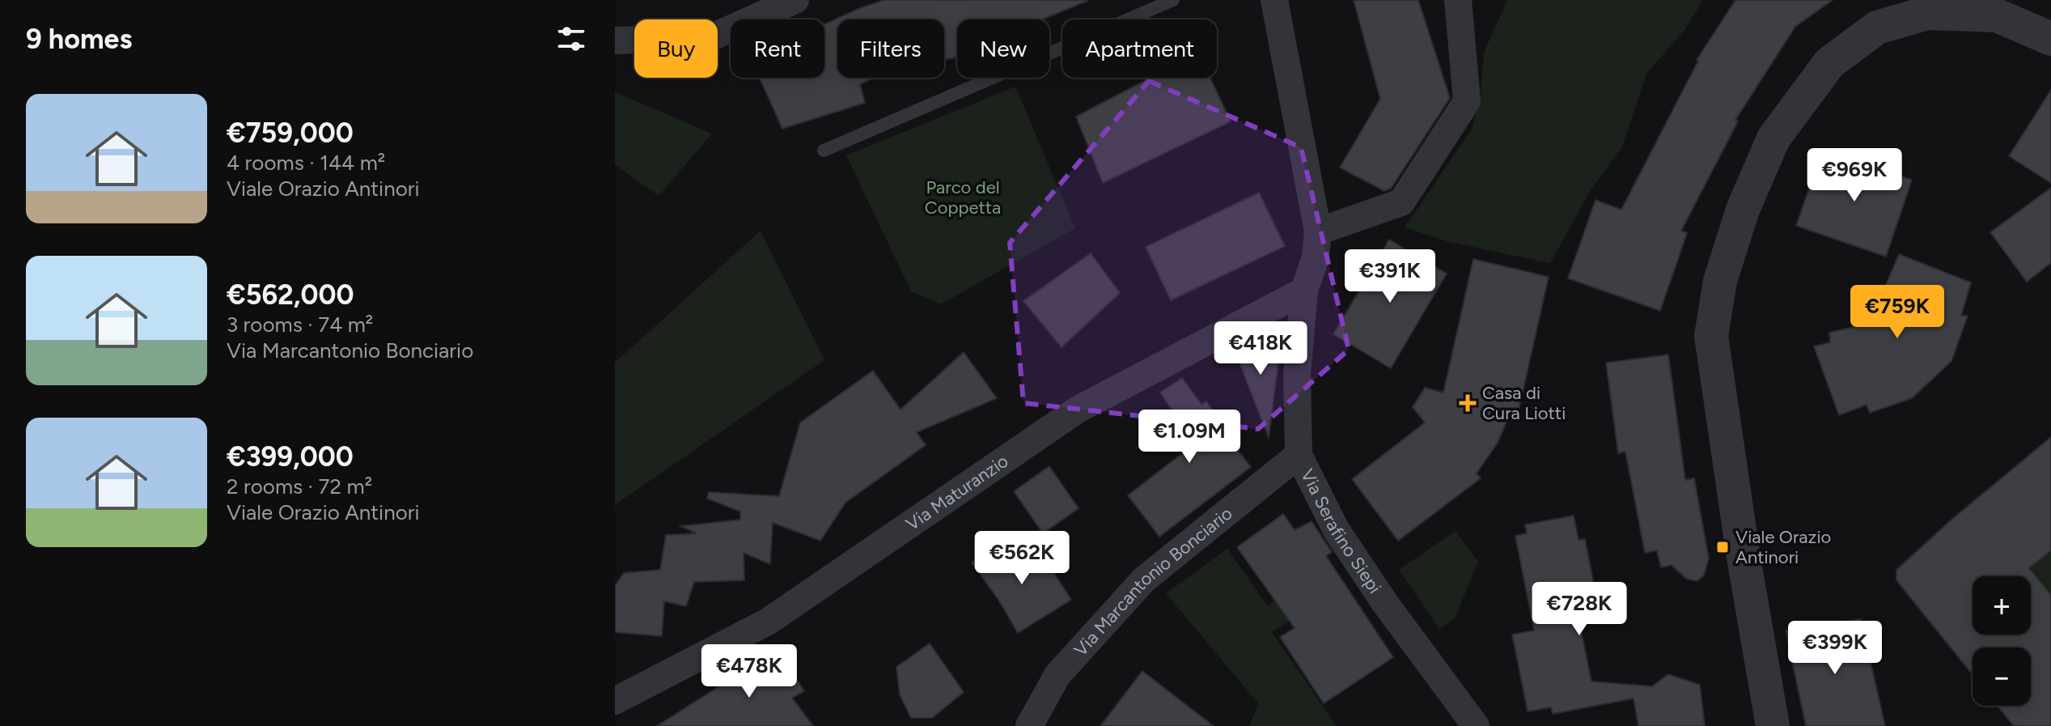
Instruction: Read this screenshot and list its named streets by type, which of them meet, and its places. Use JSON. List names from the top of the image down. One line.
{"streets":{"street":["Via Maturanzio","Via Serafino Siepi","Via Marcantonio Bonciario"]},"crossings":[["Via Maturanzio","Via Serafino Siepi"],["Via Serafino Siepi","Via Marcantonio Bonciario"]],"parks":["Parco del Coppetta"],"places":{"health":["Casa di Cura Liotti"],"transit":["Viale Orazio Antinori"]},"page":{"heading":"9 homes","chip":["Buy","Rent","Filters","New","Apartment"],"list":[{"name":"€759,000","note":"4 rooms · 144 m² · Viale Orazio Antinori"},{"name":"€562,000","note":"3 rooms · 74 m² · Via Marcantonio Bonciario"},{"name":"€399,000","note":"2 rooms · 72 m² · Viale Orazio Antinori"}],"price":["€969K","€391K","€759K","€418K","€1.09M","€562K","€728K","€399K","€478K"],"map_buttons":["+","−"]}}
